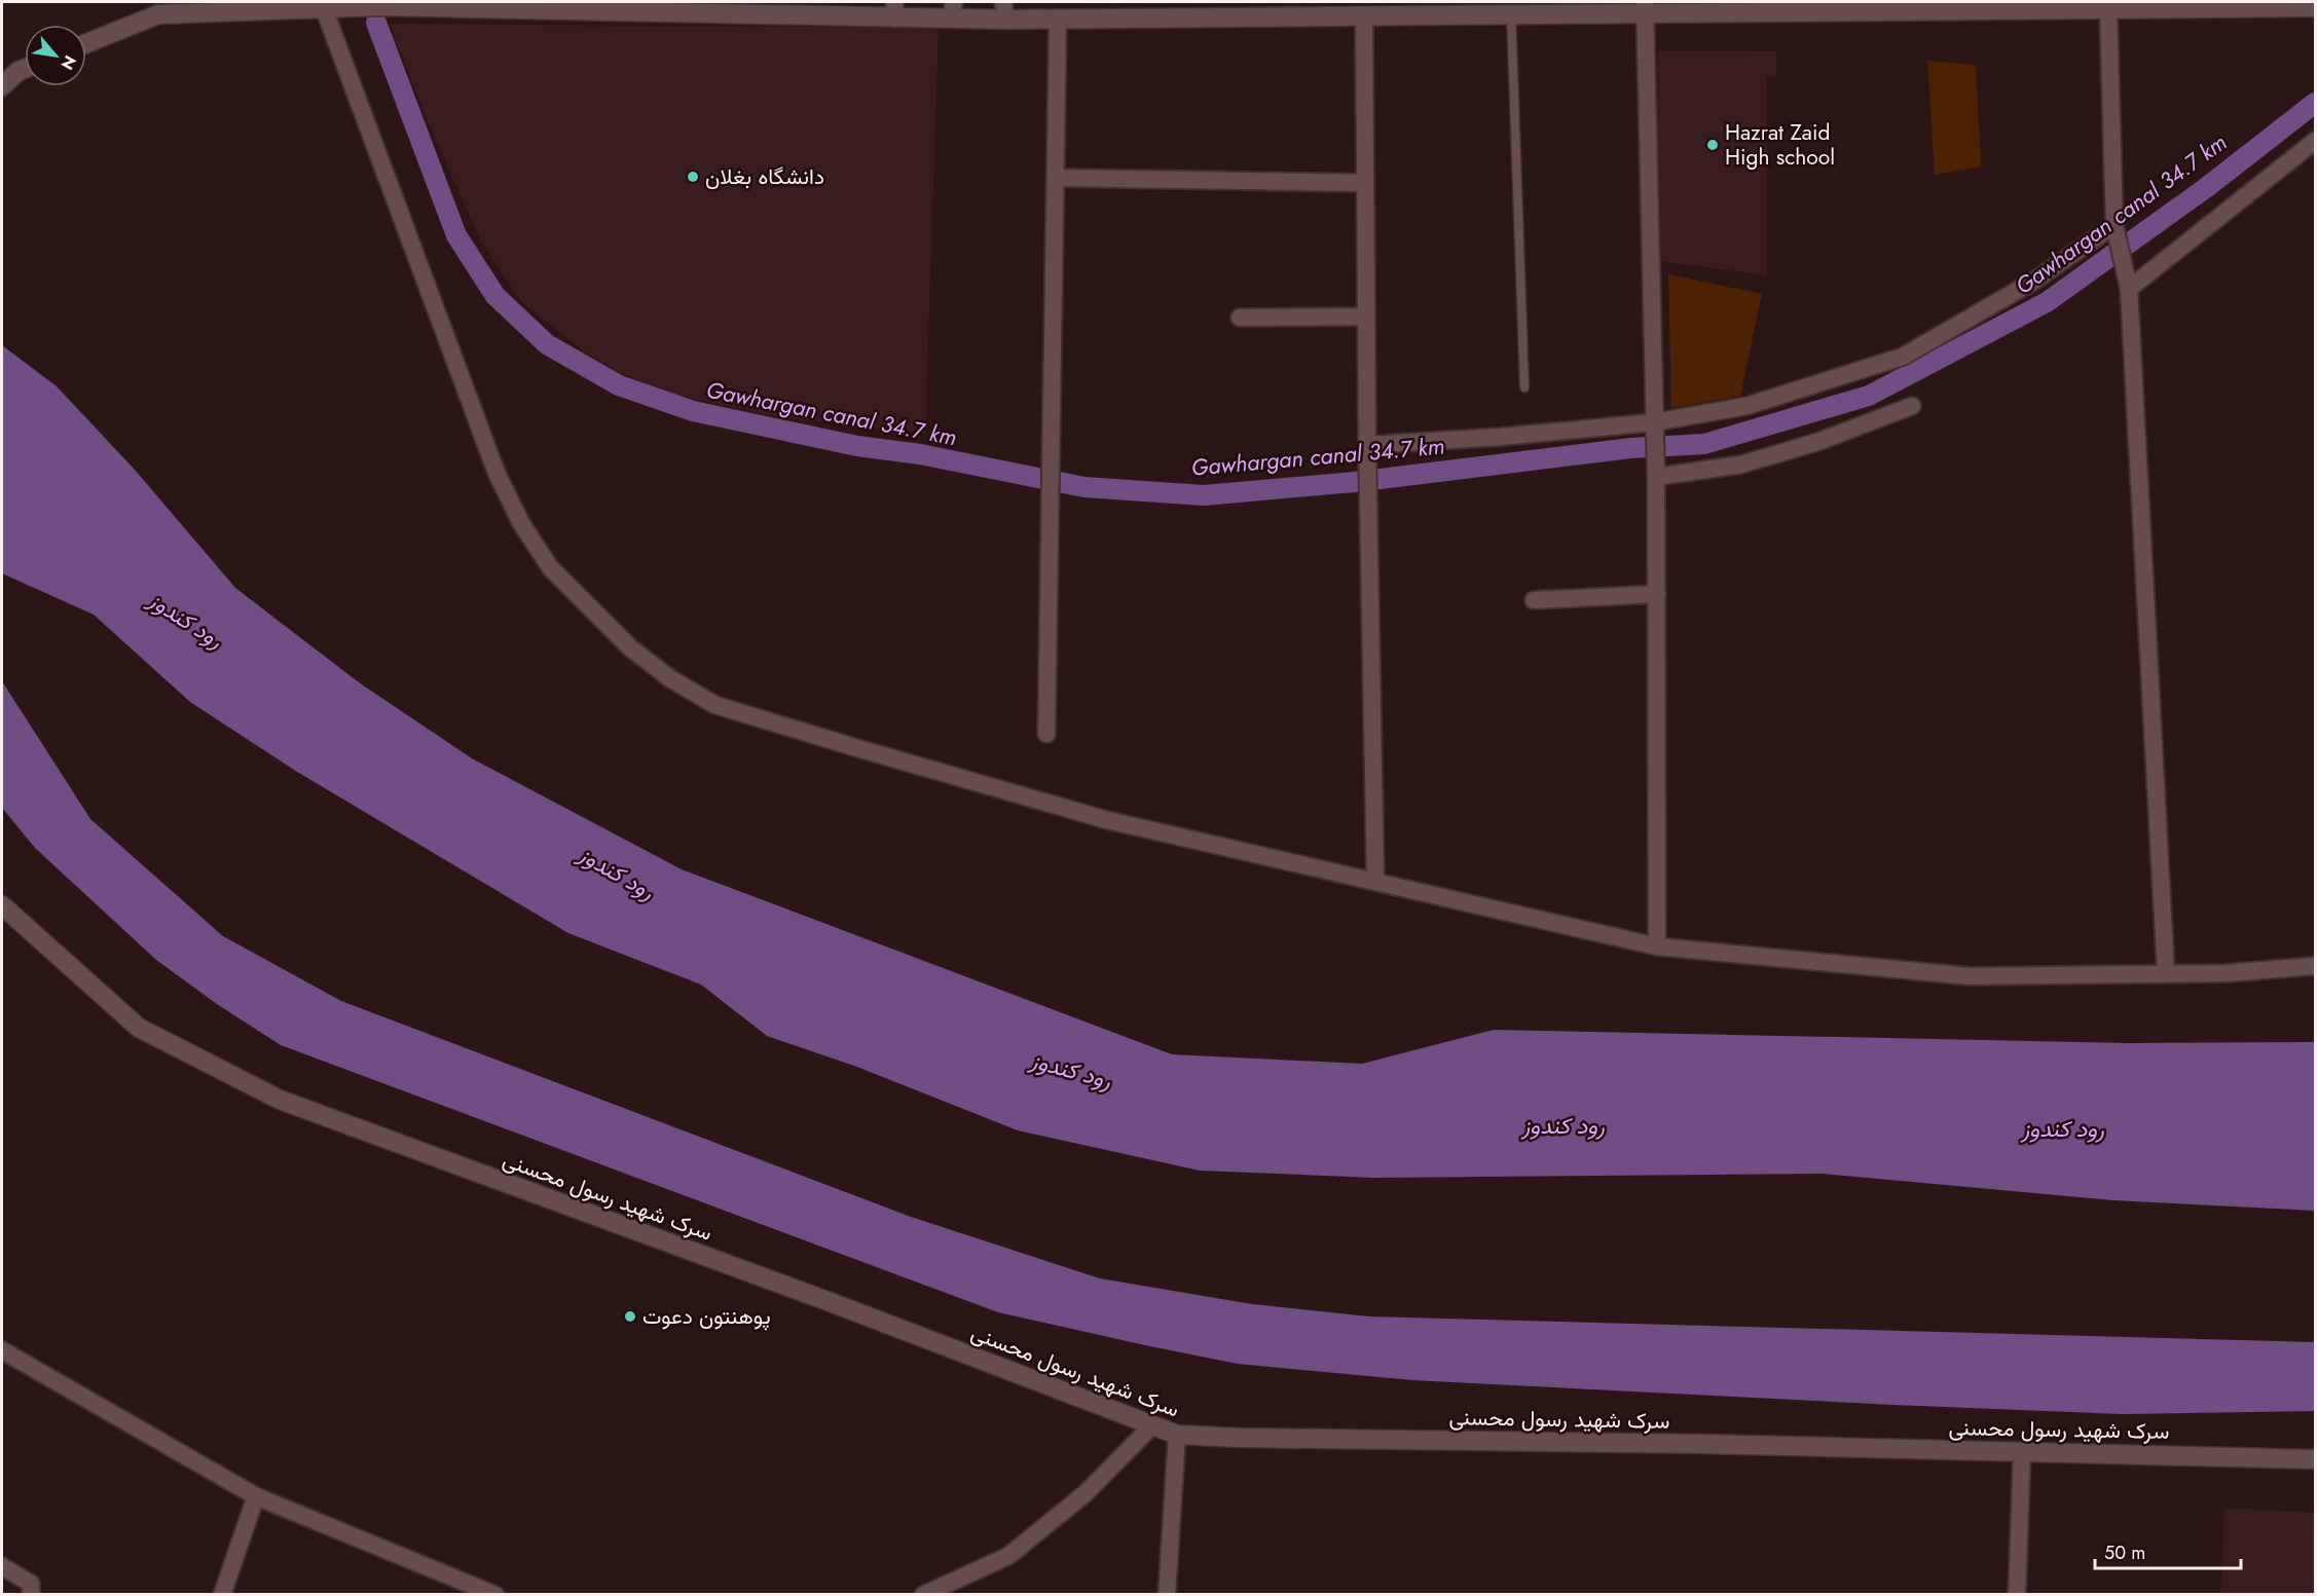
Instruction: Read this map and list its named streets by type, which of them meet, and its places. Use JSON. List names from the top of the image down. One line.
{"streets":{"street":["سرک شهید رسول محسنی"]},"water":["Gawhargan canal 34.7 km","رود کندوز"],"places":["Hazrat Zaid High school","دانشگاه بغلان","پوهنتون دعوت"],"scale_bar":"50 m","north":"bottom right"}
